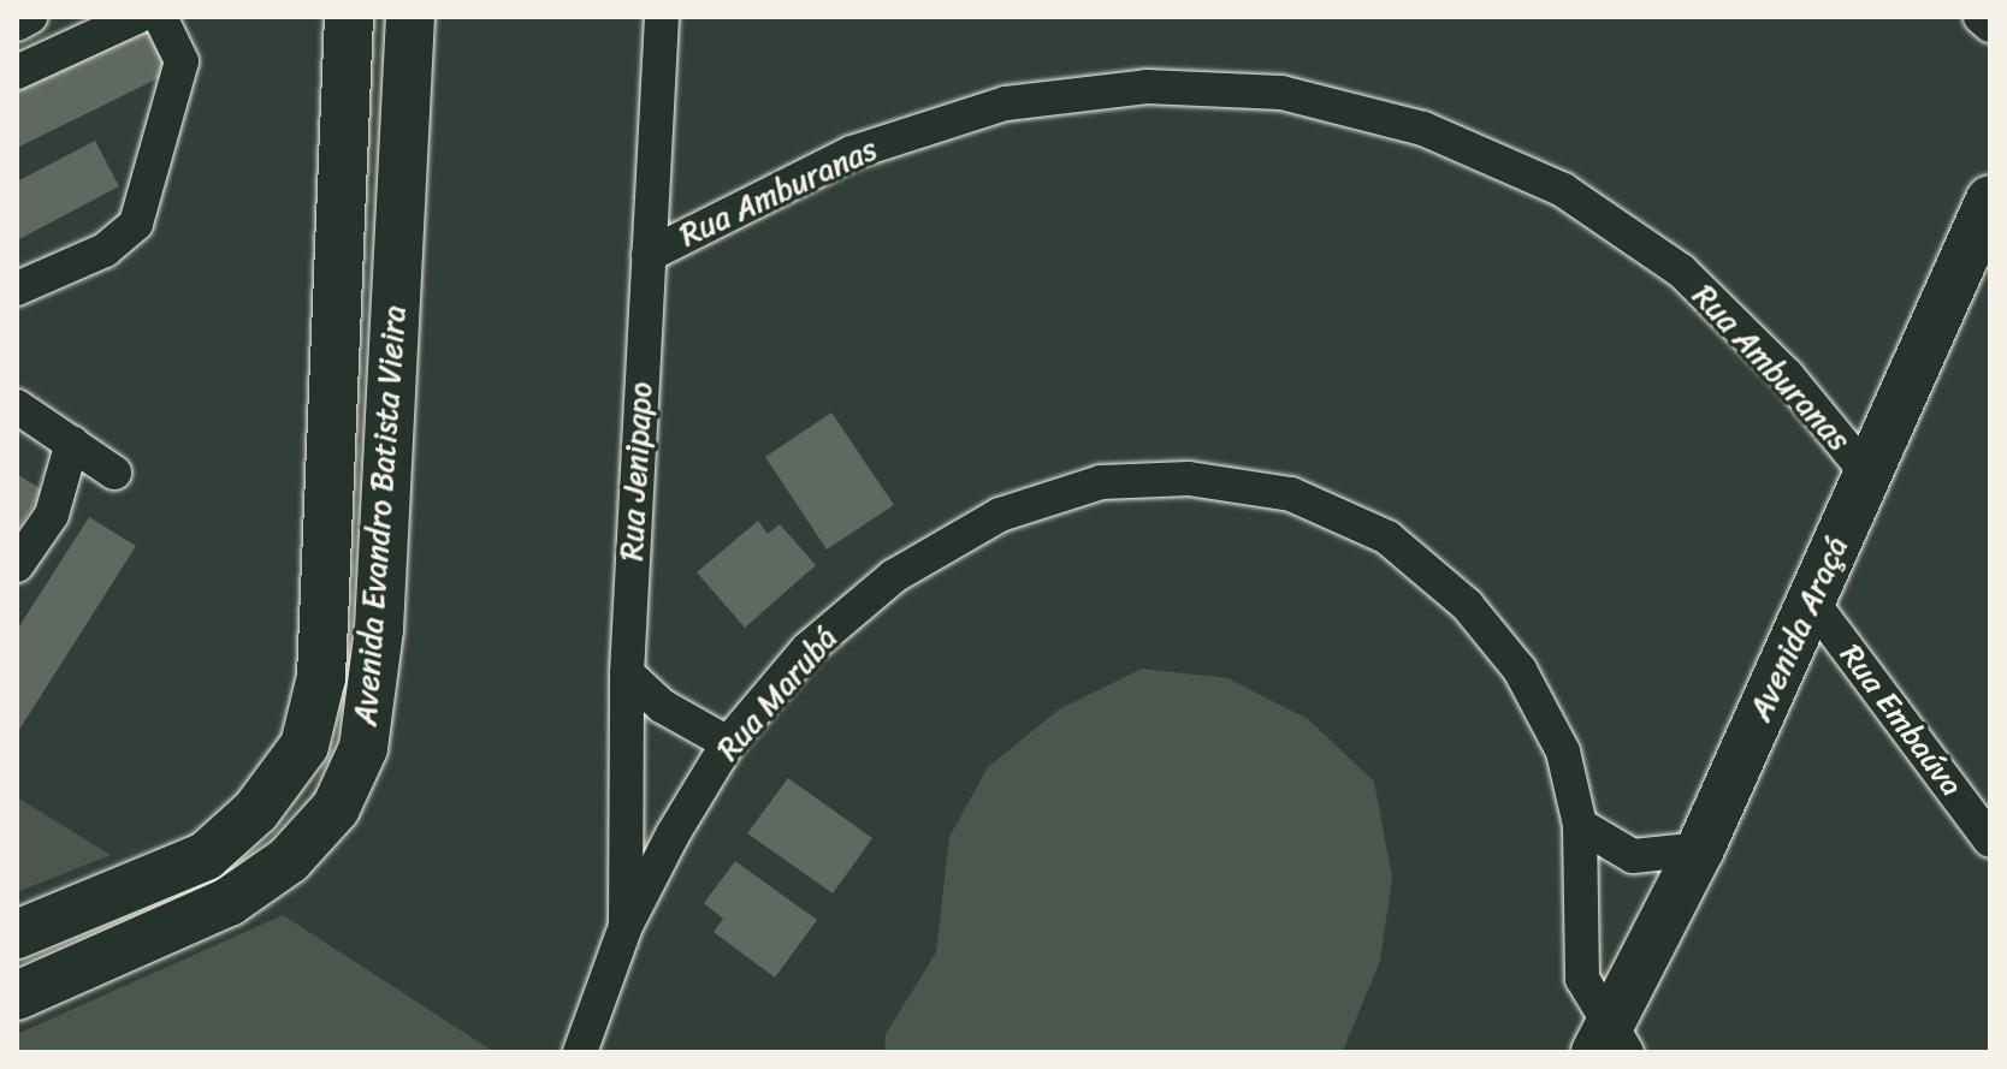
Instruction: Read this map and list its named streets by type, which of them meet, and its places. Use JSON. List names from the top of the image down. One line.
{"streets":{"main road":["Avenida Evandro Batista Vieira","Avenida Araçá"],"street":["Rua Amburanas","Rua Jenipapo","Rua Marubá","Rua Embaúva"]},"crossings":[["Rua Amburanas","Rua Jenipapo"],["Rua Amburanas","Avenida Araçá"],["Rua Jenipapo","Rua Marubá"],["Avenida Araçá","Rua Marubá"],["Avenida Araçá","Rua Embaúva"]]}
